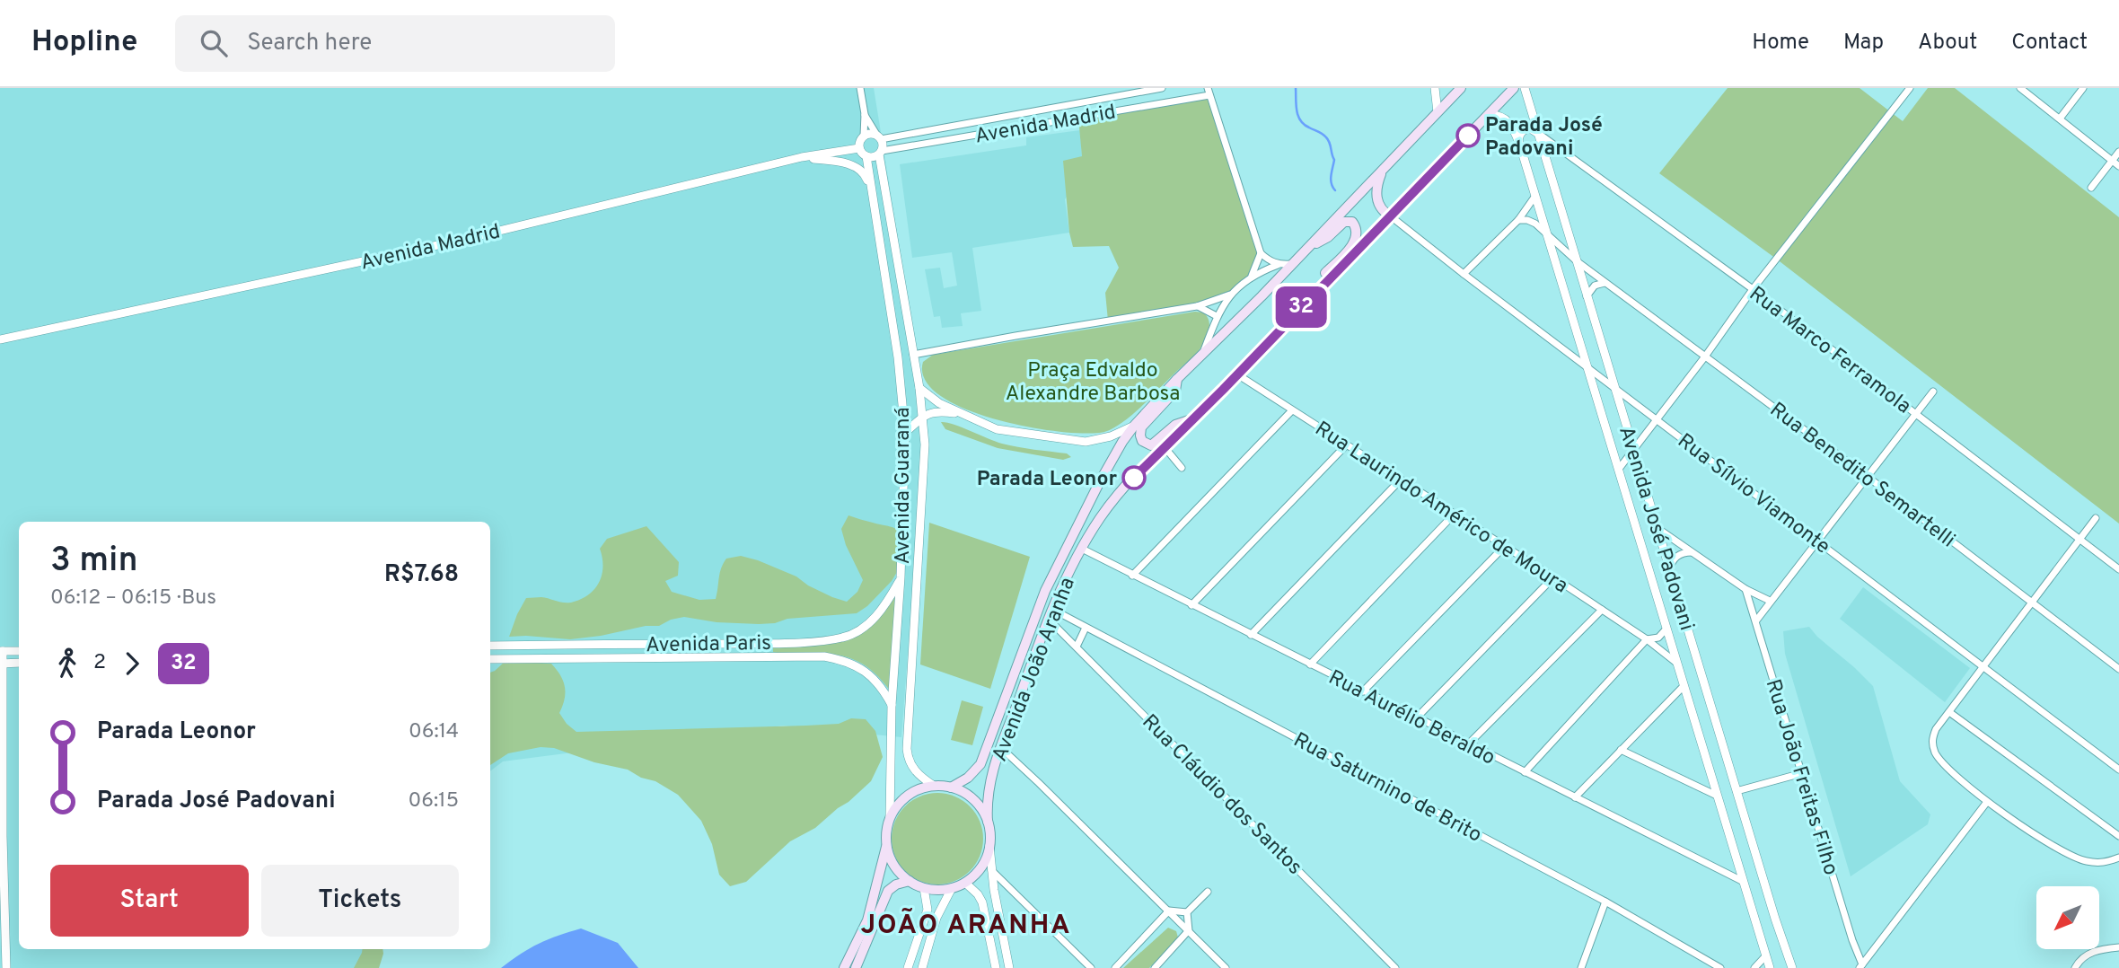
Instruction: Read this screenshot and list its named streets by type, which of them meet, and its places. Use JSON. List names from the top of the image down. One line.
{"streets":{"main road":["Avenida João Aranha"],"street":["Avenida Madrid","Rua Marco Ferramola","Rua Benedito Semartelli","Avenida Guaraná","Rua Sílvio Viamonte","Rua Laurindo Américo de Moura","Avenida José Padovani","Avenida Paris","Rua Aurélio Beraldo","Rua João Freitas Filho","Rua Saturnino de Brito","Rua Cláudio dos Santos"]},"crossings":[["Avenida Madrid","Avenida Guaraná"],["Rua Marco Ferramola","Avenida José Padovani"],["Rua Benedito Semartelli","Avenida José Padovani"],["Avenida Guaraná","Avenida Paris"],["Avenida Guaraná","Avenida João Aranha"],["Rua Sílvio Viamonte","Avenida José Padovani"],["Rua Sílvio Viamonte","Avenida João Aranha"],["Rua Laurindo Américo de Moura","Avenida José Padovani"],["Rua Laurindo Américo de Moura","Avenida João Aranha"],["Avenida José Padovani","Avenida João Aranha"],["Avenida José Padovani","Rua Aurélio Beraldo"],["Avenida João Aranha","Rua Aurélio Beraldo"],["Avenida João Aranha","Rua Saturnino de Brito"],["Avenida João Aranha","Rua Cláudio dos Santos"],["Rua Saturnino de Brito","Rua Cláudio dos Santos"]],"districts":["JOÃO ARANHA"],"parks":["Praça Edvaldo Alexandre Barbosa"],"places":["Parada José Padovani","Parada Leonor"],"lines":["bus line 32"],"north":"bottom left","page":{"header":"Hopline","search":"Search here","nav":["Home","Map","About","Contact"],"on_map":"32","heading":["3 min","06:12 – 06:15 · Bus","R$7.68"],"legs":["2","32"],"list":[{"name":"Parada Leonor","value":"06:14"},{"name":"Parada José Padovani","value":"06:15"}],"buttons":["Start","Tickets"]}}
